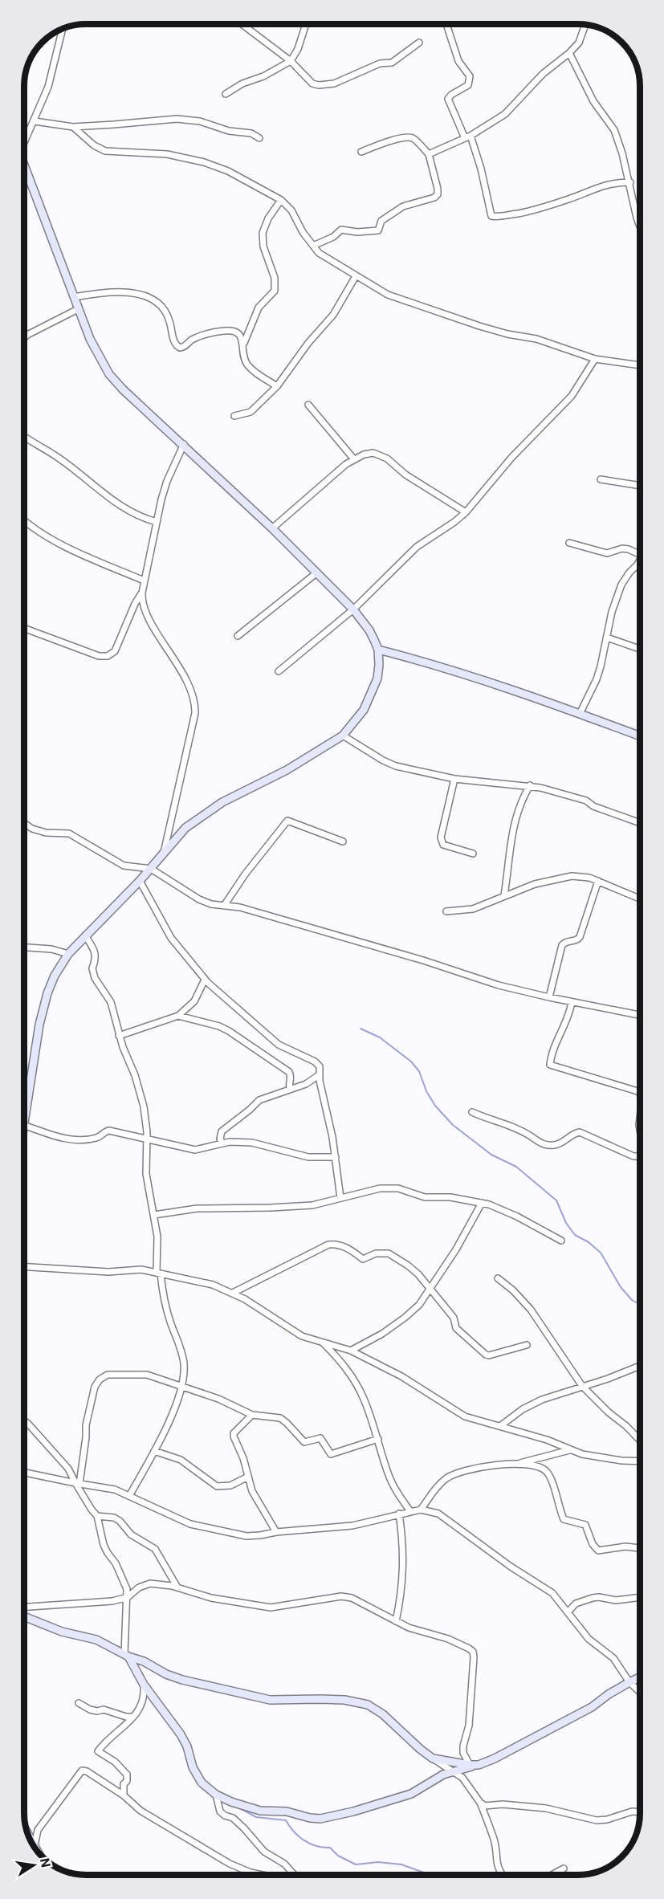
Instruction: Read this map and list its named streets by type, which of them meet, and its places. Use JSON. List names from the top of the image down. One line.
{"north":"right"}
